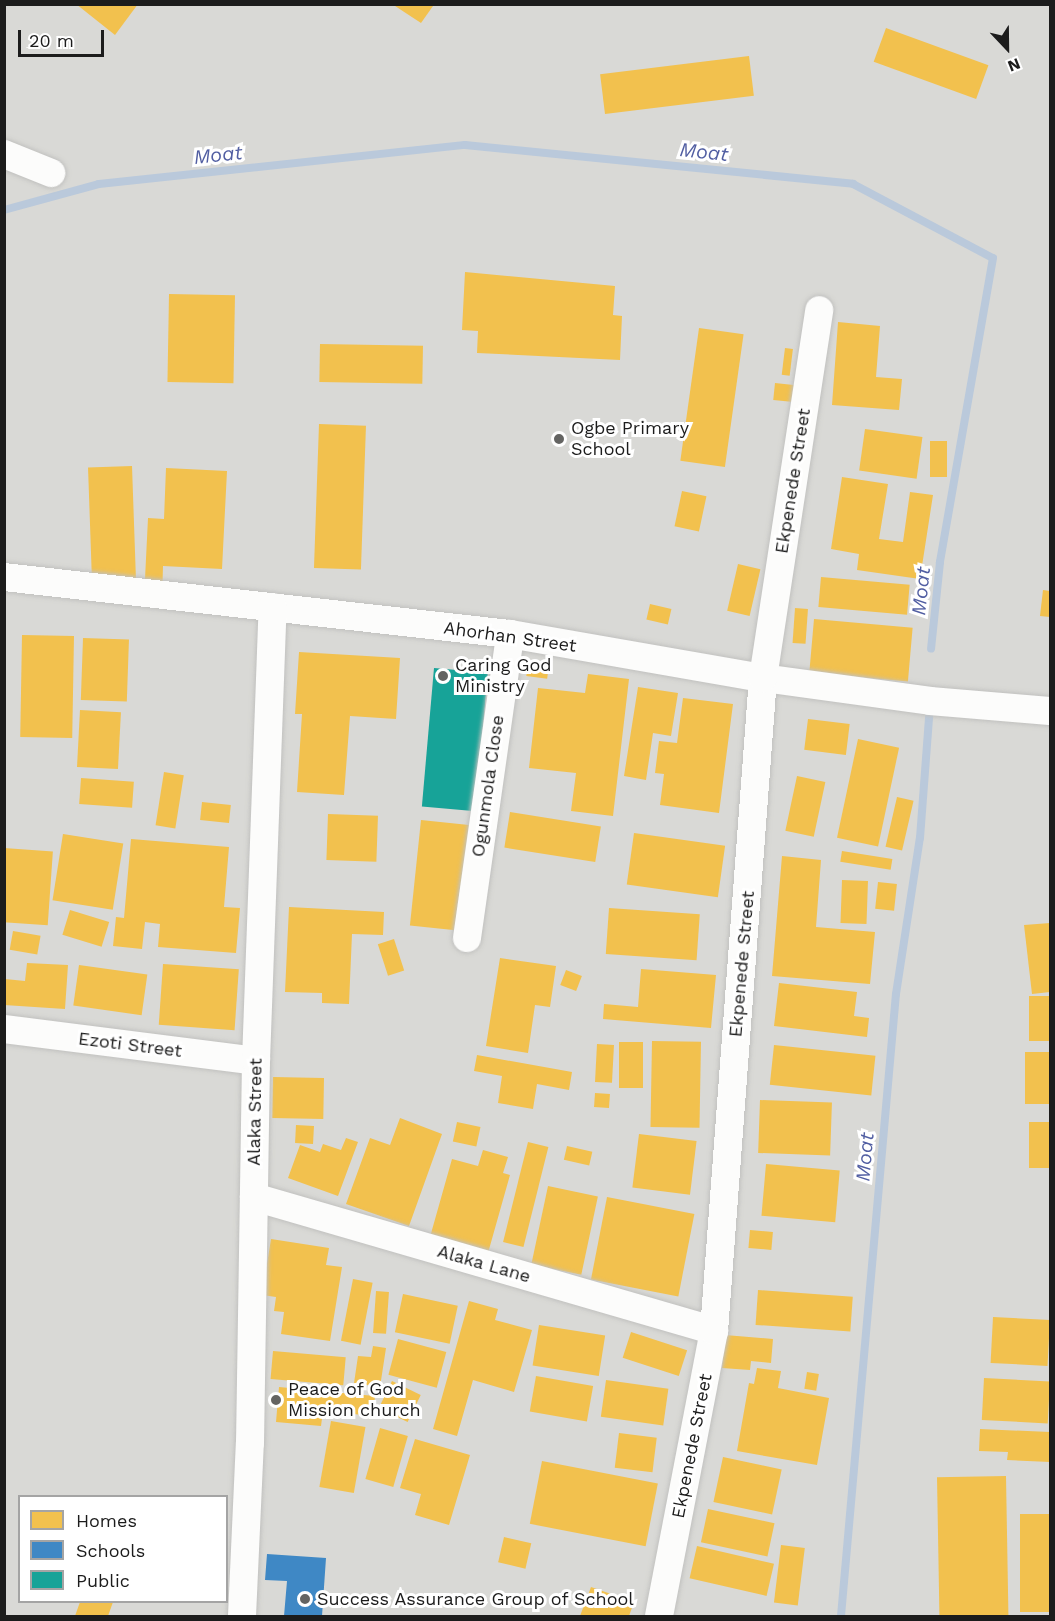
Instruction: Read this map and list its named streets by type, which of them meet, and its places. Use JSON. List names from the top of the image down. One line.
{"streets":{"street":["Ekpenede Street","Ahorhan Street","Ogunmola Close","Ezoti Street","Alaka Street","Alaka Lane"]},"crossings":[["Ekpenede Street","Ahorhan Street"],["Ekpenede Street","Alaka Lane"],["Ahorhan Street","Ogunmola Close"],["Ahorhan Street","Alaka Street"],["Ezoti Street","Alaka Street"],["Alaka Street","Alaka Lane"]],"water":["Moat"],"places":["Ogbe Primary School","Caring God Ministry","Peace of God Mission church","Success Assurance Group of School"],"legend":["Homes","Schools","Public"],"scale_bar":"20 m","north":"bottom"}
